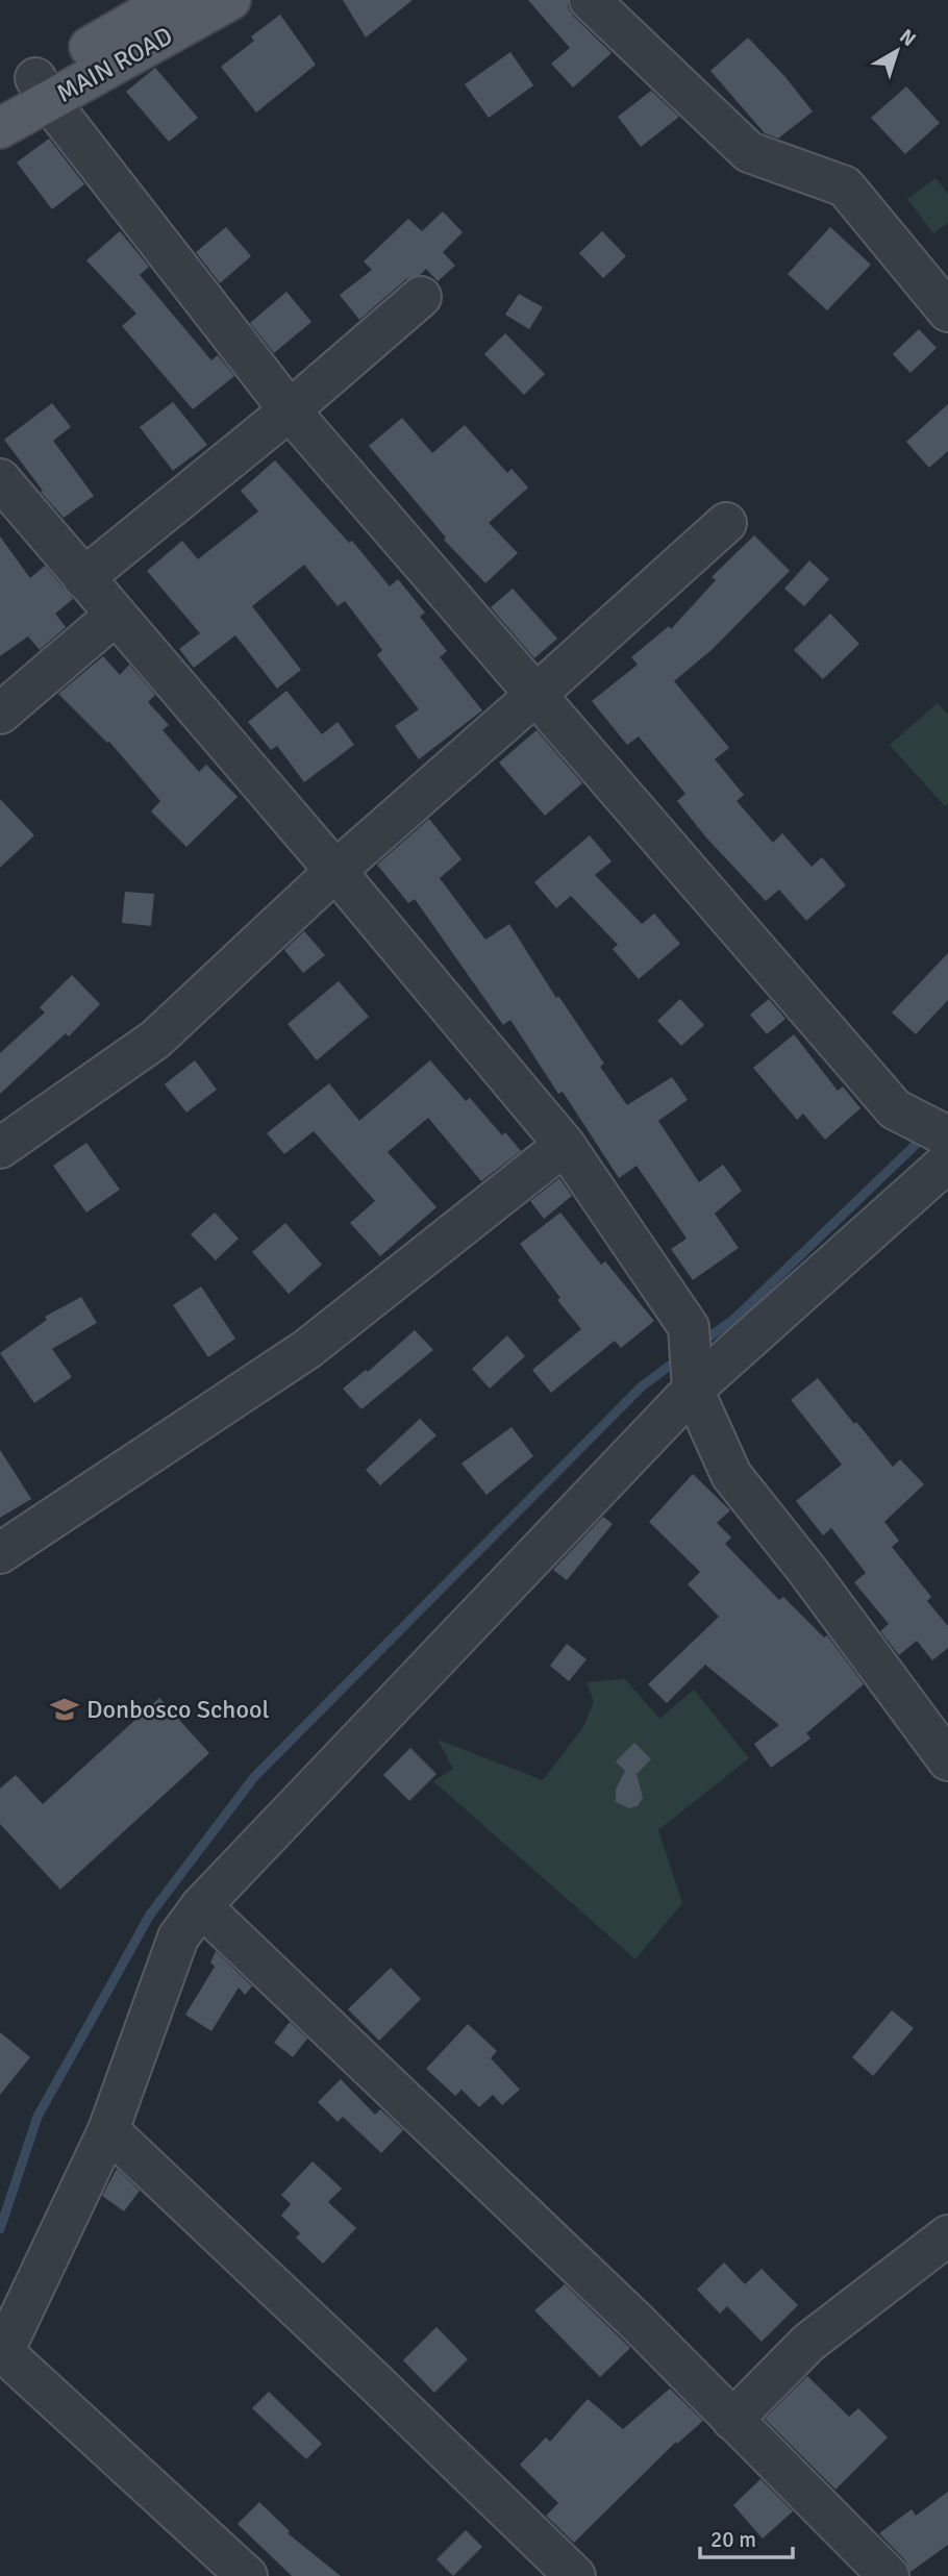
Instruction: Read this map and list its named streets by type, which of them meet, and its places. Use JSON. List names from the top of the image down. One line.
{"streets":{"main road":["MAIN ROAD"]},"places":{"school or university":["Donbosco School"]},"scale_bar":"20 m","north":"top right"}
